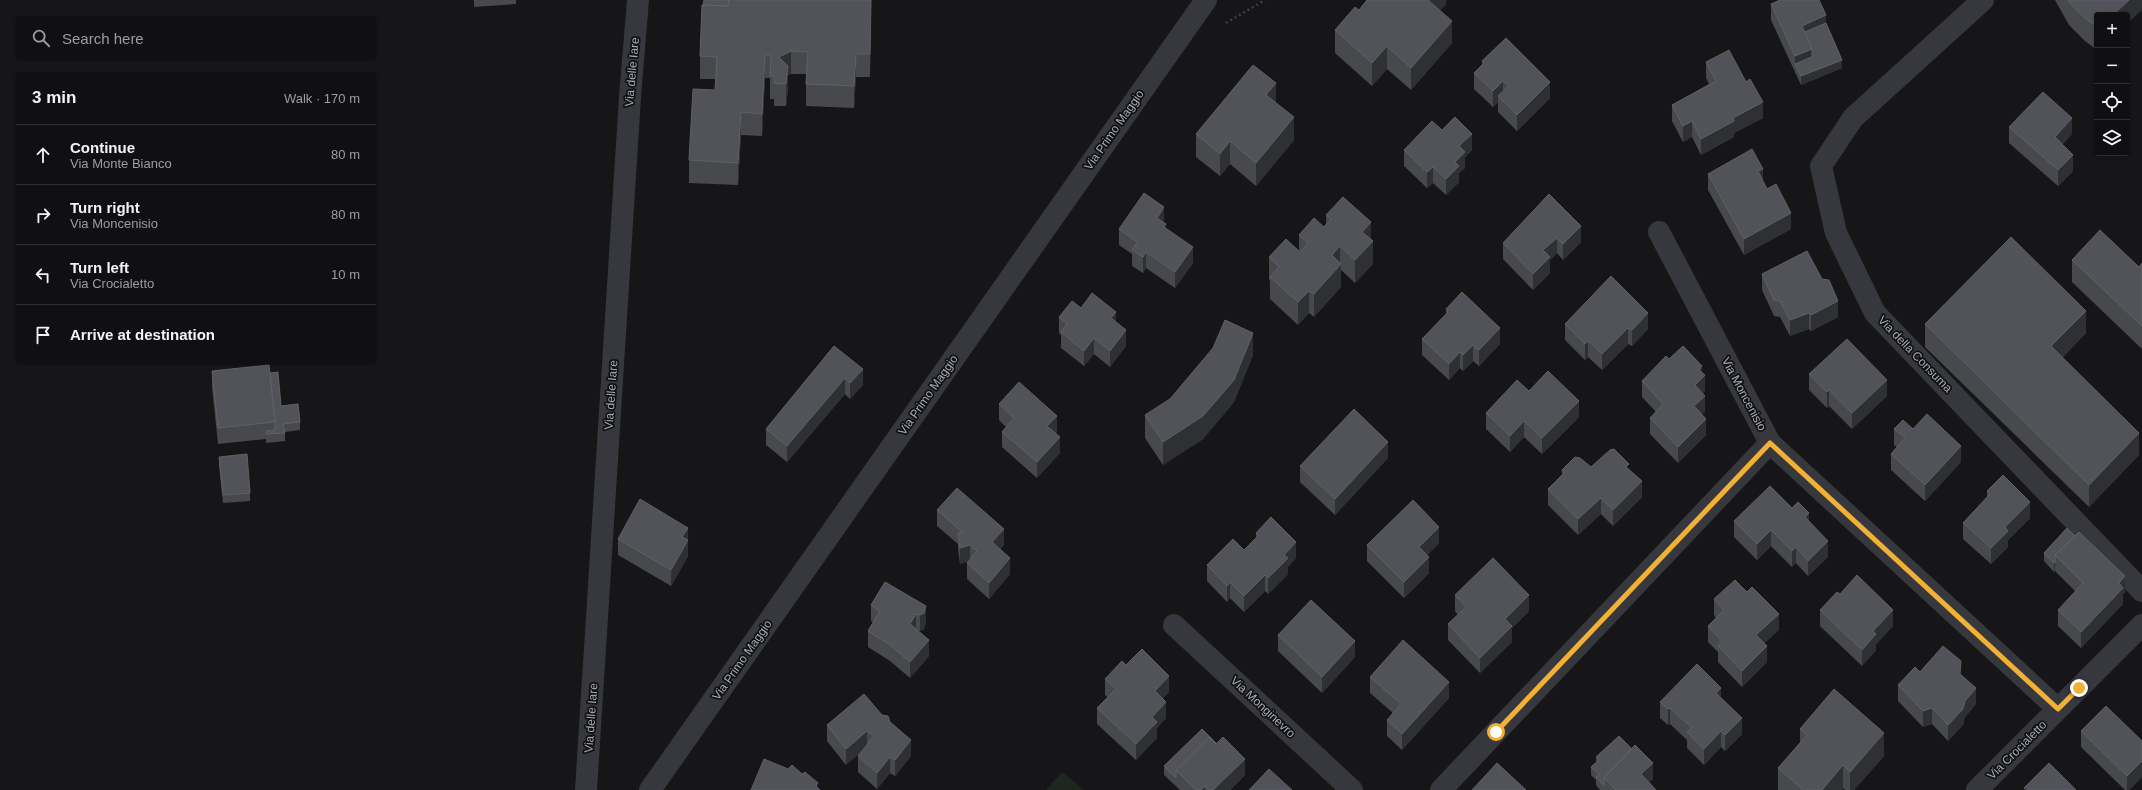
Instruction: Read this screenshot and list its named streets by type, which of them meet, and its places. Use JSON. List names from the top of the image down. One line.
{"streets":{"street":["Via delle Iare","Via Primo Maggio","Via della Consuma","Via Moncenisio","Via Monginevro","Via Crocialetto"]},"crossings":[["Via Moncenisio","Via Crocialetto"]],"page":{"map_buttons":["+","−"],"search":"Search here","heading":["3 min","Walk · 170 m"],"list":[["Continue","Via Monte Bianco","80 m"],["Turn right","Via Moncenisio","80 m"],["Turn left","Via Crocialetto","10 m"],"Arrive at destination"]}}
